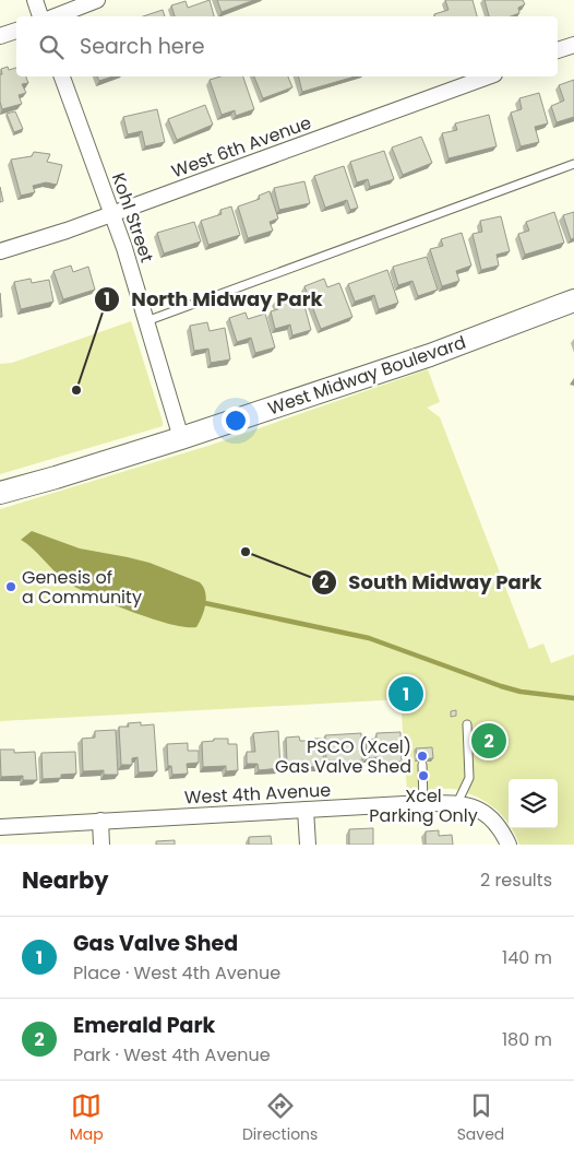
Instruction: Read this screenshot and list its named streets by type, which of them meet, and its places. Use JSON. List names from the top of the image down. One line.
{"streets":{"main road":["West Midway Boulevard"],"street":["West 6th Avenue","Kohl Street","West 4th Avenue"]},"crossings":[["West 6th Avenue","Kohl Street"],["Kohl Street","West Midway Boulevard"]],"places":["North Midway Park","South Midway Park","Genesis of a Community","PSCO (Xcel) Gas Valve Shed","Xcel Parking Only"],"page":{"search":"Search here","pins":["1","2"],"heading":["Nearby","2 results"],"list":[{"mark":"1","name":"Gas Valve Shed","note":"Place · West 4th Avenue","value":"140 m"},{"mark":"2","name":"Emerald Park","note":"Park · West 4th Avenue","value":"180 m"}],"nav":["Map","Directions","Saved"]}}
